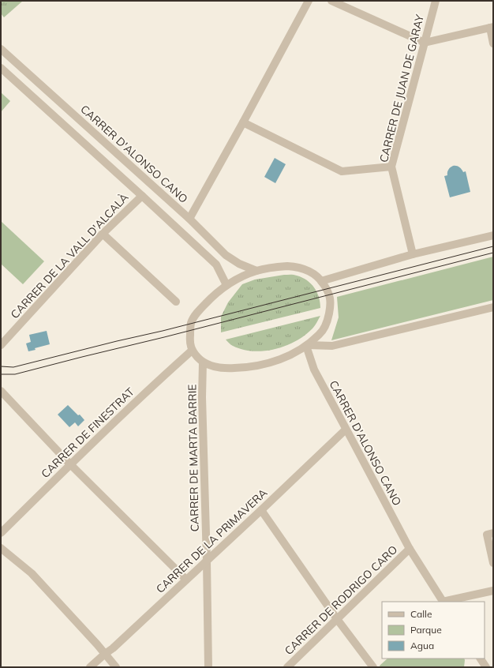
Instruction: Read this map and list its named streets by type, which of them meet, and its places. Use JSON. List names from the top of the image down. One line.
{"streets":{"street":["CARRER DE JUAN DE GARAY","CARRER D'ALONSO CANO","CARRER DE LA VALL D'ALCALÀ","CARRER DE FINESTRAT","CARRER DE MARTA BARRIE","CARRER DE LA PRIMAVERA","CARRER DE RODRIGO CARO"]},"crossings":[["CARRER D'ALONSO CANO","CARRER DE LA PRIMAVERA"],["CARRER D'ALONSO CANO","CARRER DE RODRIGO CARO"],["CARRER DE MARTA BARRIE","CARRER DE LA PRIMAVERA"]],"legend":["Calle","Parque","Agua"]}
